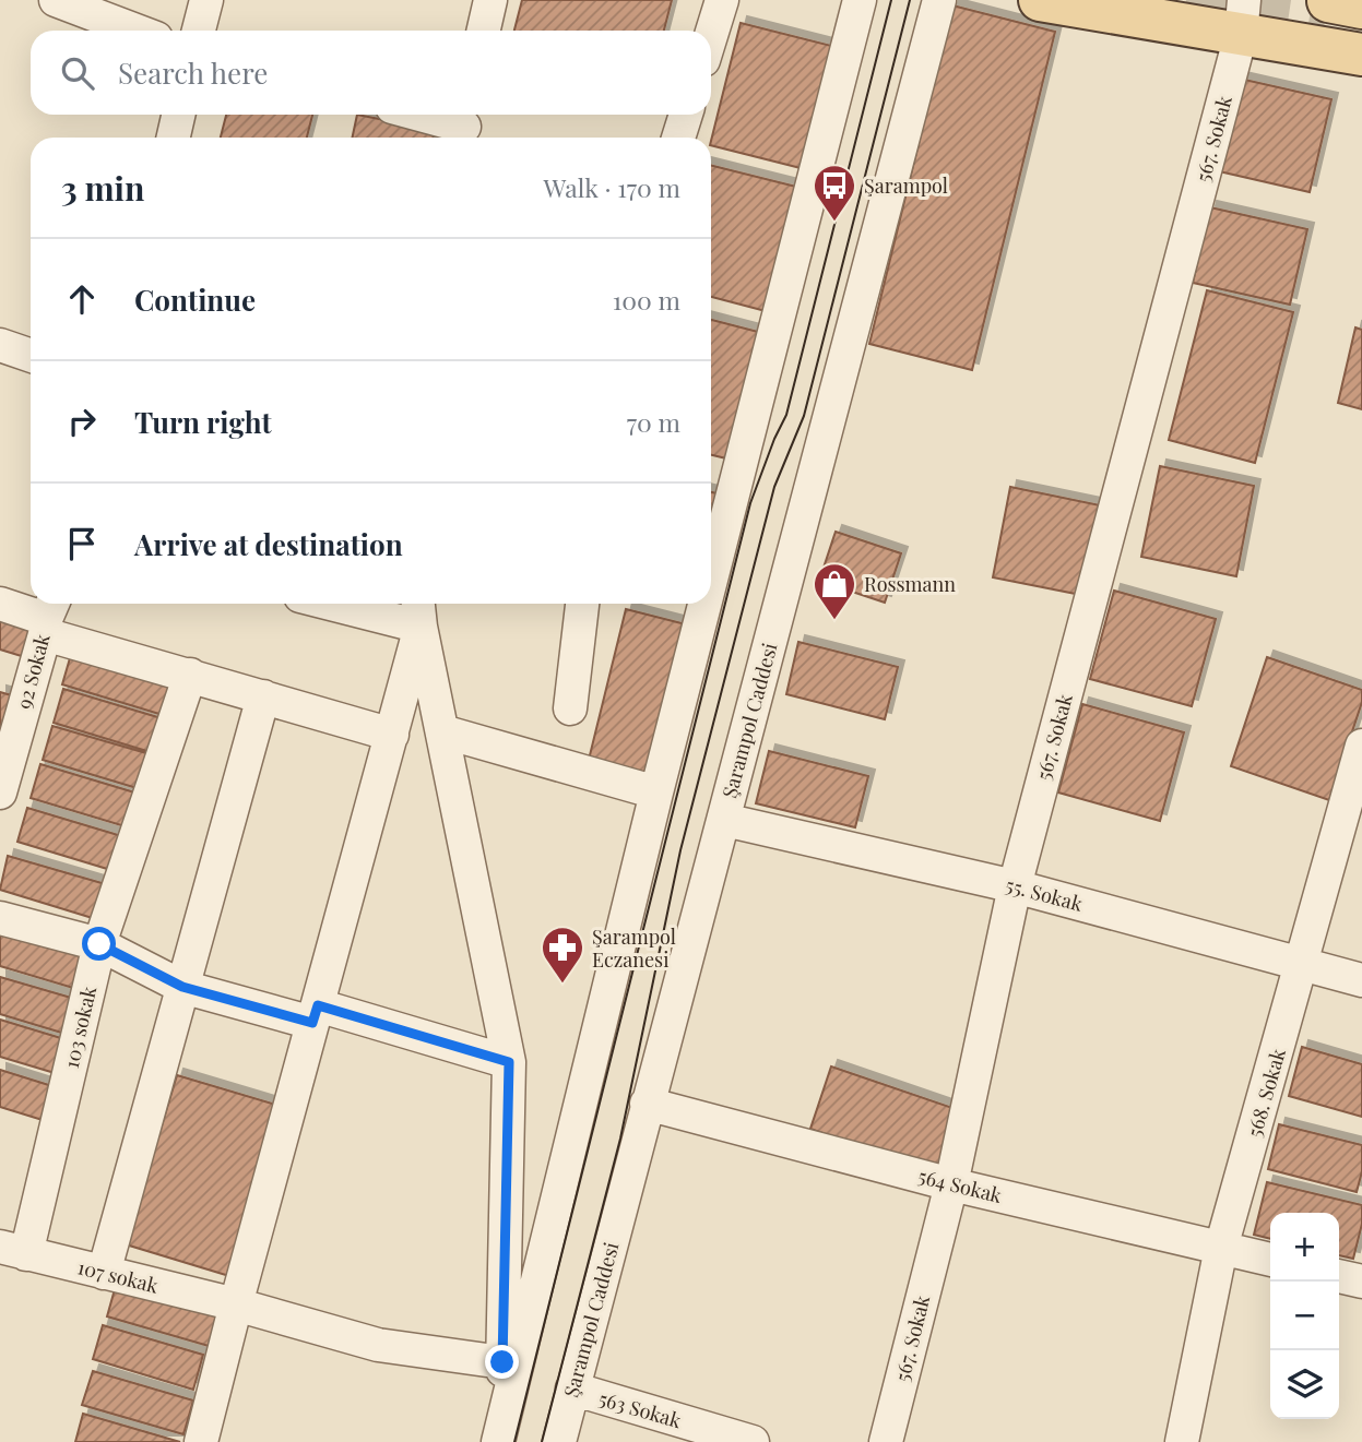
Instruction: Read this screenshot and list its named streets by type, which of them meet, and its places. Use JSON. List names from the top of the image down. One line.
{"streets":{"street":["567. Sokak","92 Sokak","Şarampol Caddesi","55. Sokak","103 sokak","568. Sokak","564 Sokak","107 sokak","563 Sokak"]},"crossings":[["567. Sokak","55. Sokak"],["567. Sokak","564 Sokak"],["Şarampol Caddesi","55. Sokak"],["Şarampol Caddesi","564 Sokak"],["Şarampol Caddesi","563 Sokak"],["55. Sokak","568. Sokak"],["103 sokak","107 sokak"],["568. Sokak","564 Sokak"]],"places":{"bus stop":["Şarampol"],"shop":["Rossmann"],"pharmacy":["Şarampol Eczanesi"]},"page":{"search":"Search here","heading":["3 min","Walk · 170 m"],"list":[["Continue","100 m"],["Turn right","70 m"],"Arrive at destination"],"map_buttons":["+","−"]}}
